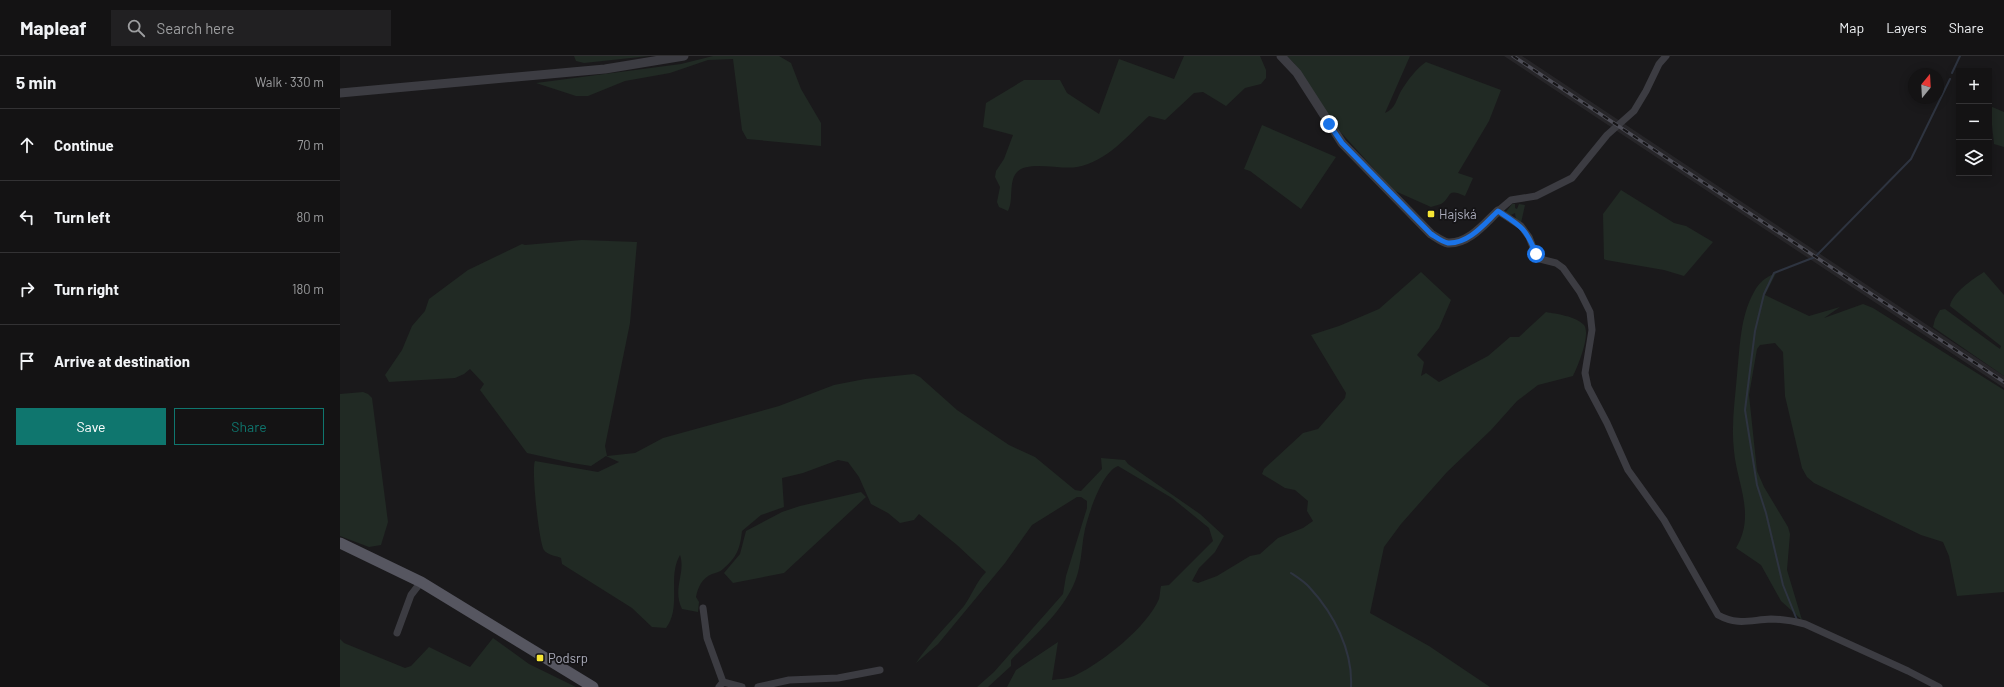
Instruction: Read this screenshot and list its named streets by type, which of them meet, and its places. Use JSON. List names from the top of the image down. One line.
{"places":{"transit":["Hajská","Podsrp"]},"north":"top","page":{"header":"Mapleaf","search":"Search here","nav":["Map","Layers","Share"],"heading":["5 min","Walk · 330 m"],"map_buttons":["+","−"],"list":[["Continue","70 m"],["Turn left","80 m"],["Turn right","180 m"],"Arrive at destination"],"buttons":["Save","Share"]}}
